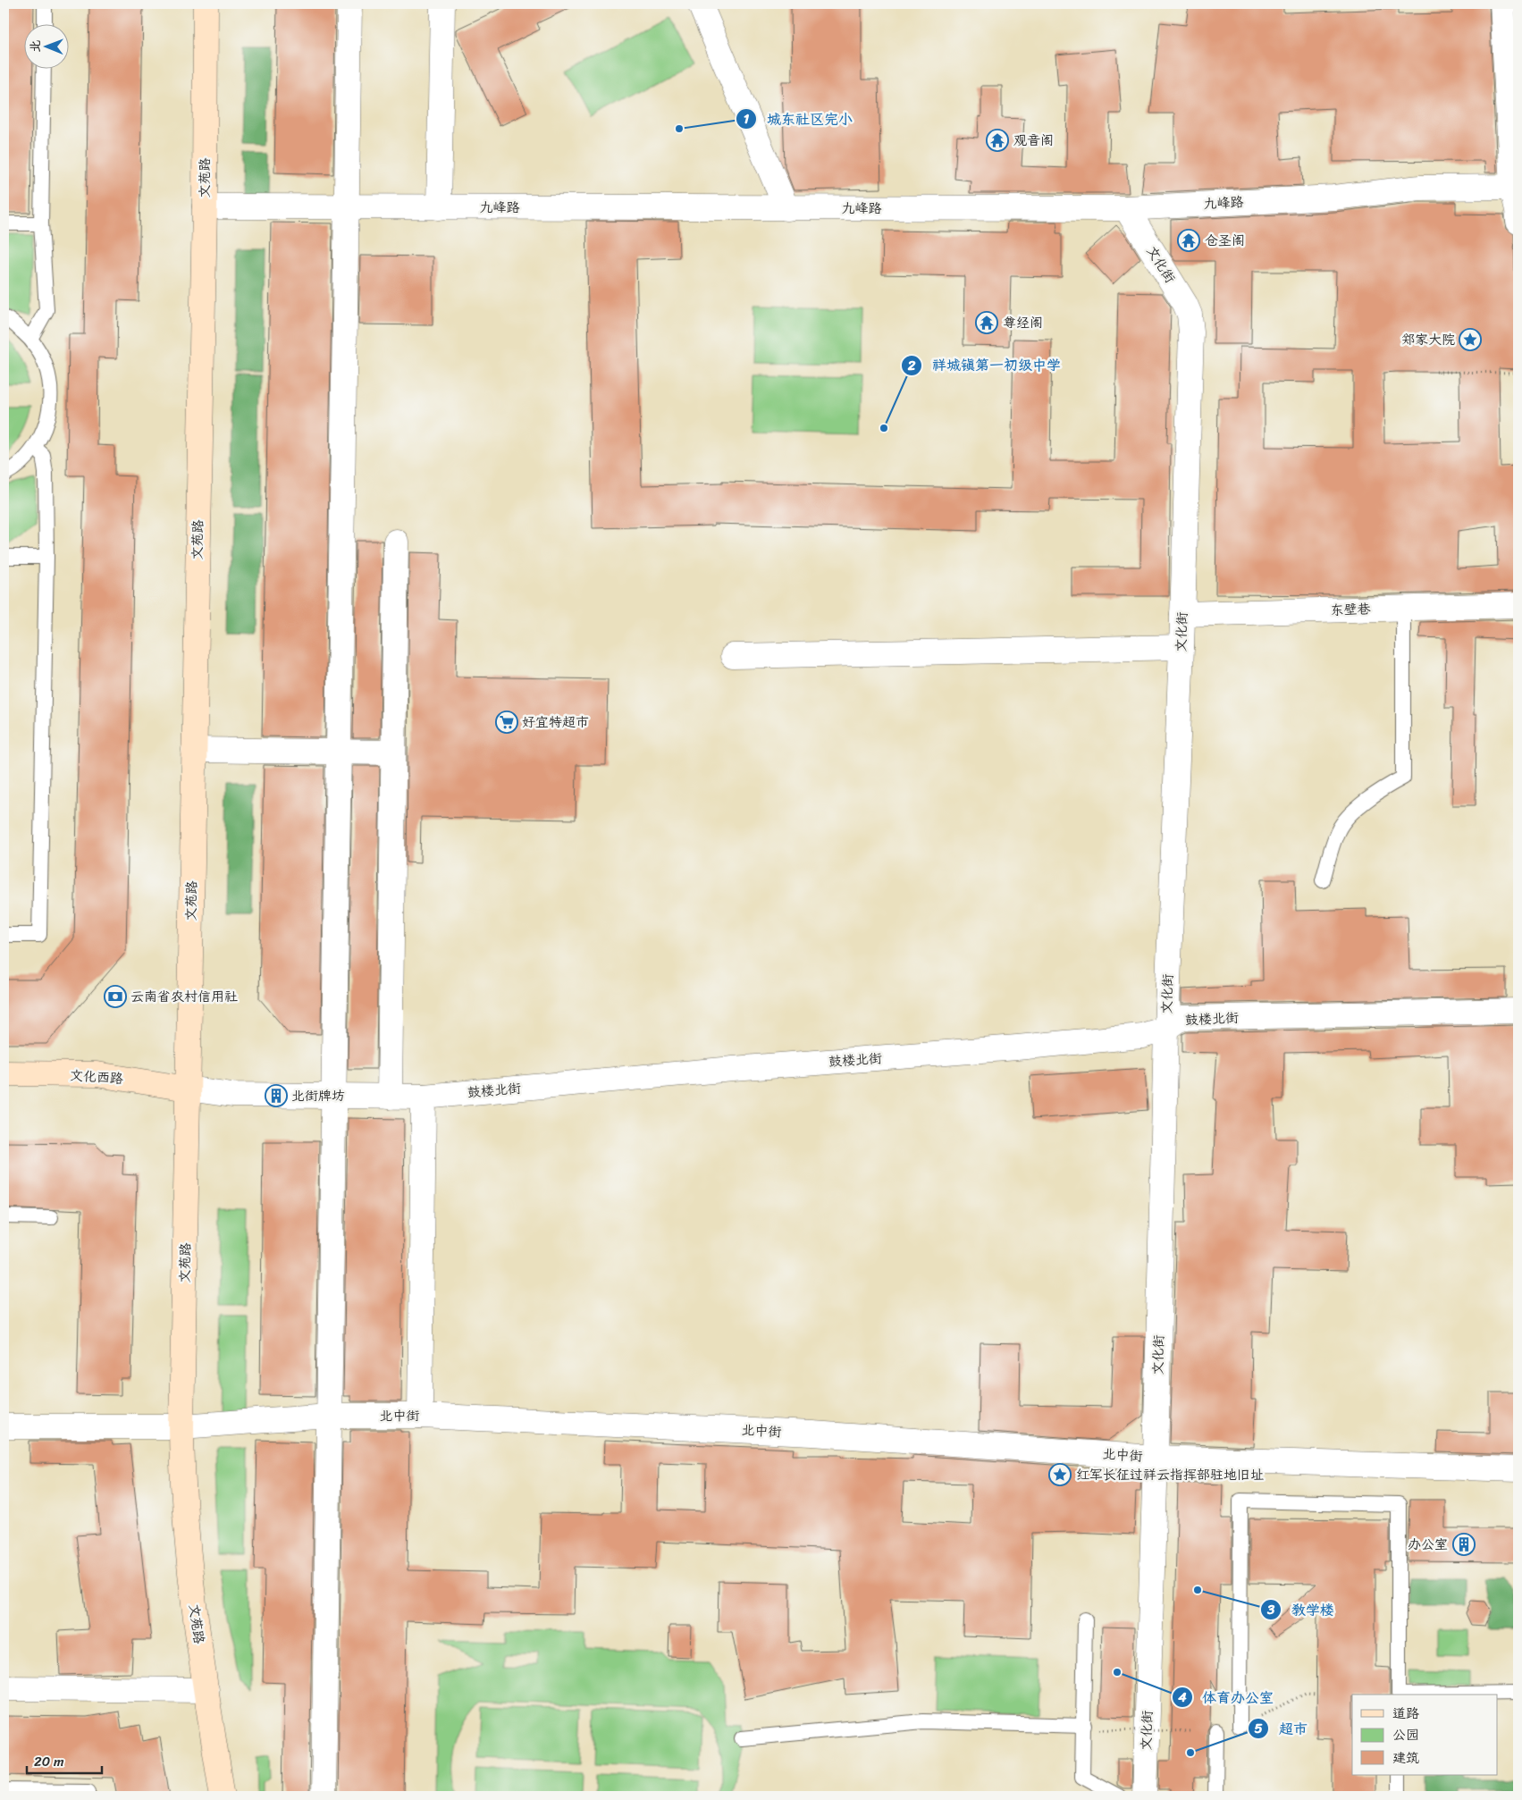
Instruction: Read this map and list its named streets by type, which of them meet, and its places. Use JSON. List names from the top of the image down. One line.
{"streets":{"main road":["文苑路","文化西路"],"street":["九峰路","文化街","东壁巷","鼓楼北街","北中街"]},"crossings":[["文苑路","九峰路"],["文苑路","鼓楼北街"],["文苑路","文化西路"],["文苑路","北中街"],["九峰路","文化街"],["文化街","东壁巷"],["文化街","鼓楼北街"],["文化街","北中街"],["鼓楼北街","文化西路"]],"places":{"other":["城东社区完小","祥城镇第一初级中学","教学楼","体育办公室","超市"],"temple":["观音阁","仓圣阁","尊经阁"],"place":["郑家大院","红军长征过祥云指挥部驻地旧址"],"supermarket":["好宜特超市"],"bank":["云南省农村信用社"],"building":["北街牌坊","办公室"]},"legend":["道路","公园","建筑"],"scale_bar":"20 m","north":"left"}
